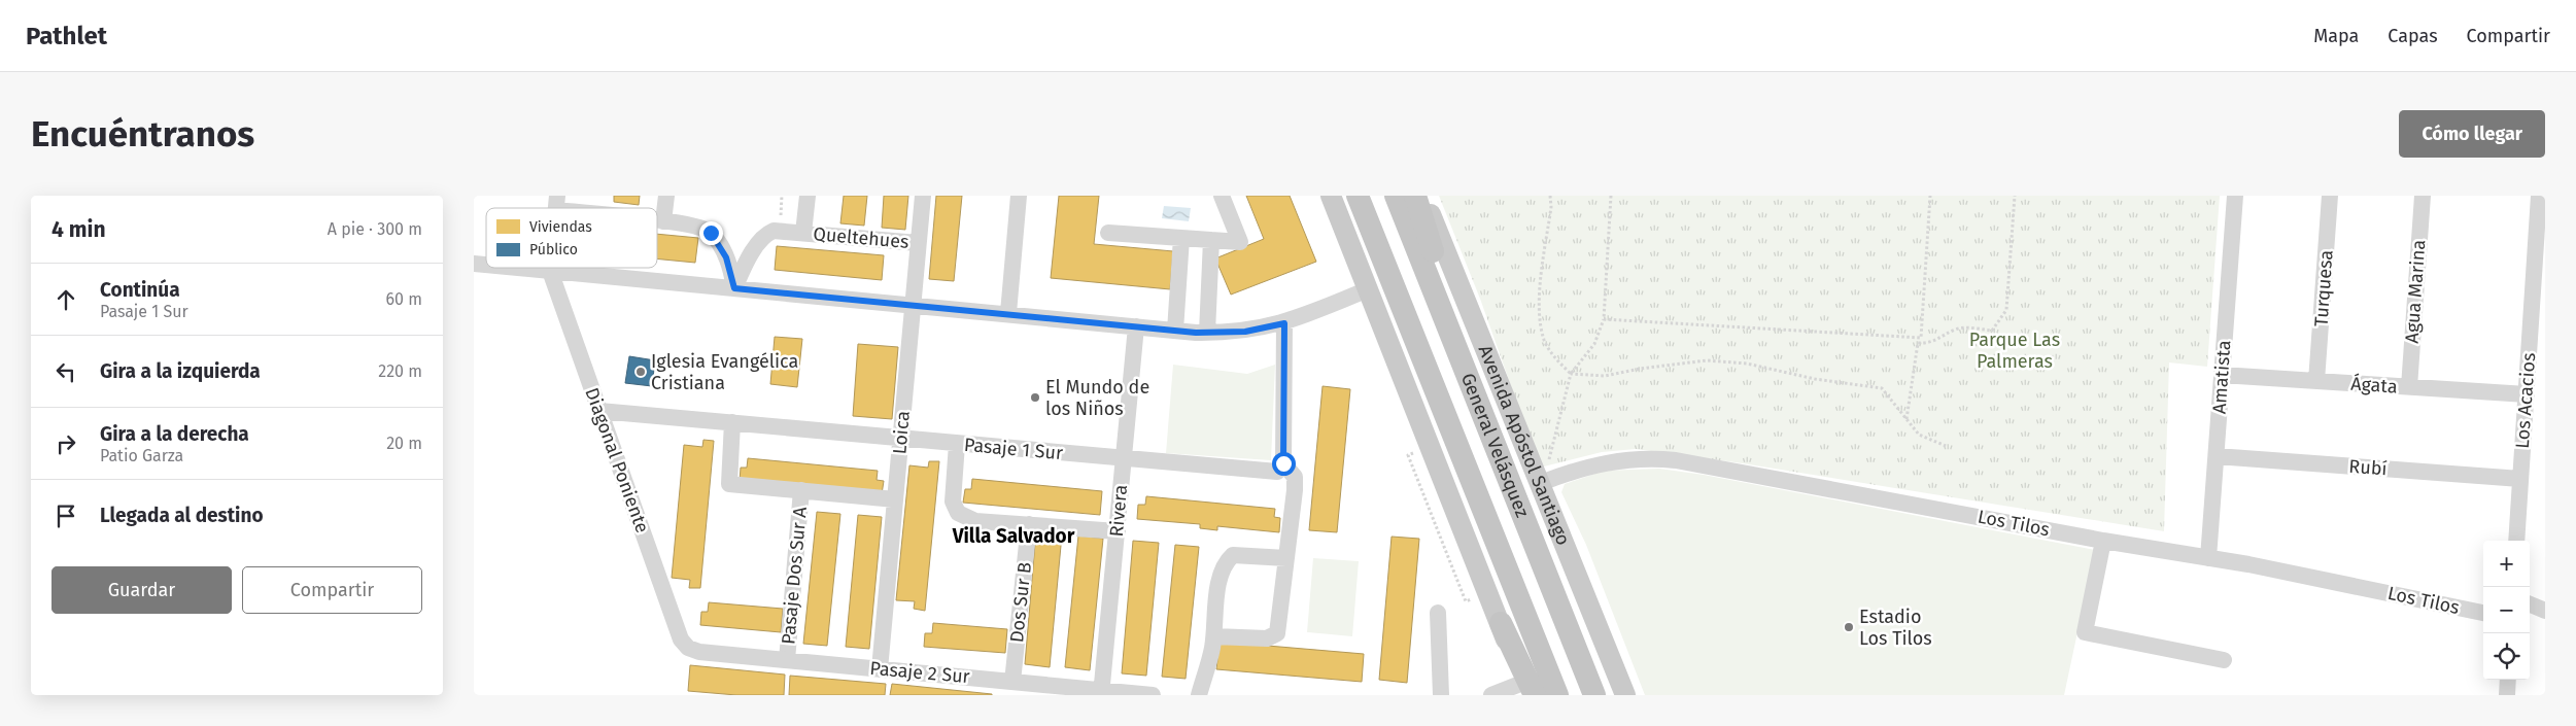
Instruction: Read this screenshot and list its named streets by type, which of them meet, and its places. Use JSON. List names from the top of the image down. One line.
{"streets":{"highway":["General Velásquez"],"main road":["Avenida Apóstol Santiago"],"street":["Queltehues","Turquesa","Agua Marina","Amatista","Ágata","Los Acacios","Loica","Pasaje 1 Sur","Diagonal Poniente","Rubí","Rivera","Los Tilos","Pasaje Dos Sur A","Dos Sur B","Pasaje 2 Sur"]},"crossings":[["Queltehues","Loica"],["Turquesa","Ágata"],["Agua Marina","Ágata"],["Amatista","Ágata"],["Amatista","Rubí"],["Amatista","Los Tilos"],["Ágata","Los Acacios"],["Los Acacios","Rubí"],["Loica","Pasaje 1 Sur"],["Loica","Pasaje 2 Sur"],["Avenida Apóstol Santiago","Los Tilos"],["Pasaje 1 Sur","Diagonal Poniente"],["Pasaje 1 Sur","Rivera"],["Diagonal Poniente","Pasaje 2 Sur"],["Rivera","Pasaje 2 Sur"],["Pasaje Dos Sur A","Pasaje 2 Sur"],["Dos Sur B","Pasaje 2 Sur"]],"districts":["Villa Salvador"],"parks":["Parque Las Palmeras"],"places":["Iglesia Evangélica Cristiana","El Mundo de los Niños","Estadio Los Tilos"],"legend":["Viviendas","Público"],"page":{"header":"Pathlet","nav":["Mapa","Capas","Compartir"],"buttons":["Cómo llegar",["Guardar","Compartir"]],"title":"Encuéntranos","heading":["4 min","A pie · 300 m"],"list":[["Continúa","Pasaje 1 Sur","60 m"],["Gira a la izquierda","220 m"],["Gira a la derecha","Patio Garza","20 m"],"Llegada al destino"],"map_buttons":["+","−"]}}
